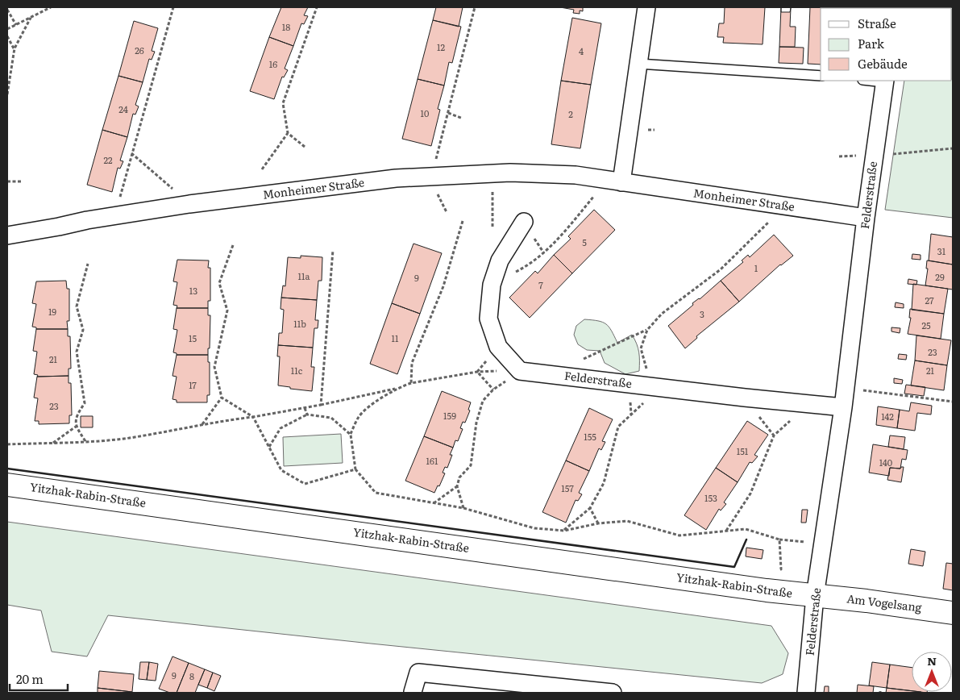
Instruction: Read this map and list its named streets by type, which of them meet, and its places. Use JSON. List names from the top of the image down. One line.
{"streets":{"main road":["Yitzhak-Rabin-Straße","Am Vogelsang"],"street":["Monheimer Straße","Felderstraße"]},"crossings":[["Monheimer Straße","Felderstraße"],["Felderstraße","Yitzhak-Rabin-Straße"],["Felderstraße","Am Vogelsang"],["Yitzhak-Rabin-Straße","Am Vogelsang"]],"house_numbers":["18","12","26","4","16","24","10","2","22","5","31","1","11a","29","9","7","13","27","19","3","11b","25","15","11","23","21","11c","21","17","23","159","142","155","151","161","140","157","153","9","8"],"legend":["Straße","Park","Gebäude"],"scale_bar":"20 m","north":"top"}
